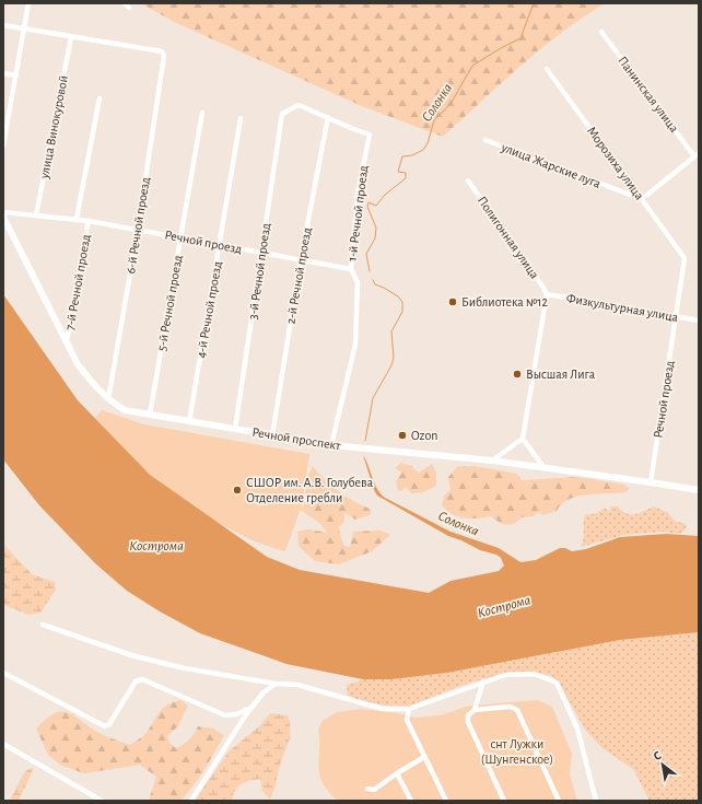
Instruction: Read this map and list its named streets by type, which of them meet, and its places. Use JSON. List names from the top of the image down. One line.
{"streets":{"street":["Панинская улица","улица Винокуровой","Морозиха улица","улица Жарские луга","1-й Речной проезд","6-й Речной проезд","Полигонная улица","Речной проезд","3-й Речной проезд","2-й Речной проезд","7-й Речной проезд","5-й Речной проезд","Физкультурная улица","4-й Речной проезд","Речной проспект"]},"crossings":[["улица Винокуровой","6-й Речной проезд"],["улица Винокуровой","Речной проезд"],["Морозиха улица","улица Жарские луга"],["Морозиха улица","Речной проезд"],["Морозиха улица","Физкультурная улица"],["1-й Речной проезд","Речной проезд"],["1-й Речной проезд","3-й Речной проезд"],["1-й Речной проезд","2-й Речной проезд"],["1-й Речной проезд","Речной проспект"],["6-й Речной проезд","Речной проезд"],["6-й Речной проезд","Речной проспект"],["Полигонная улица","Физкультурная улица"],["Речной проезд","3-й Речной проезд"],["Речной проезд","2-й Речной проезд"],["Речной проезд","7-й Речной проезд"],["Речной проезд","5-й Речной проезд"],["Речной проезд","Физкультурная улица"],["Речной проезд","4-й Речной проезд"],["Речной проезд","Речной проспект"],["3-й Речной проезд","2-й Речной проезд"],["3-й Речной проезд","Речной проспект"],["2-й Речной проезд","Речной проспект"],["7-й Речной проезд","Речной проспект"],["5-й Речной проезд","Речной проспект"],["4-й Речной проезд","Речной проспект"]],"water":["Солонка","Кострома"],"parks":["снт Лужки (Шунгенское)"],"places":["Библиотека №12","Высшая Лига","Ozon","СШОР им. А.В. Голубева Отделение гребли"],"north":"top left"}
